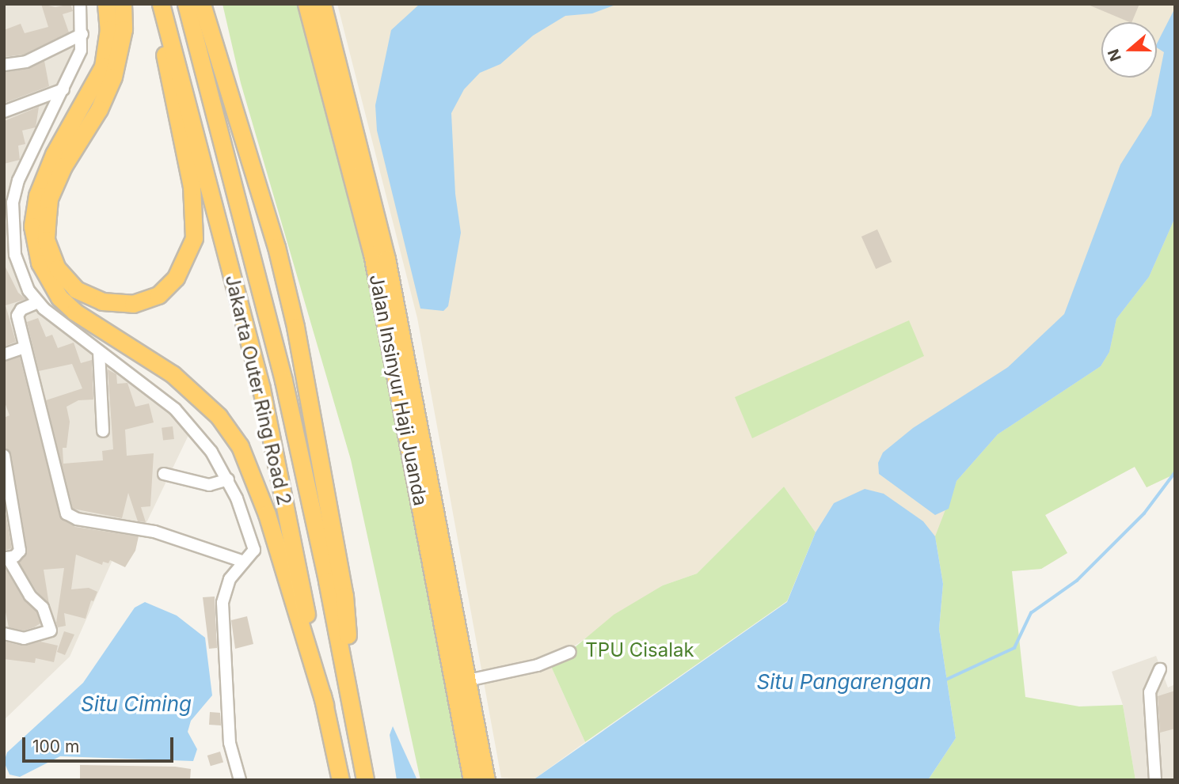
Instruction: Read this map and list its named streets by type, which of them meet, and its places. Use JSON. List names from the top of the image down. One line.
{"streets":{"highway":["Jakarta Outer Ring Road 2","Jalan Insinyur Haji Juanda"]},"water":["Situ Pangarengan","Situ Ciming"],"parks":["TPU Cisalak"],"scale_bar":"100 m","north":"left"}
